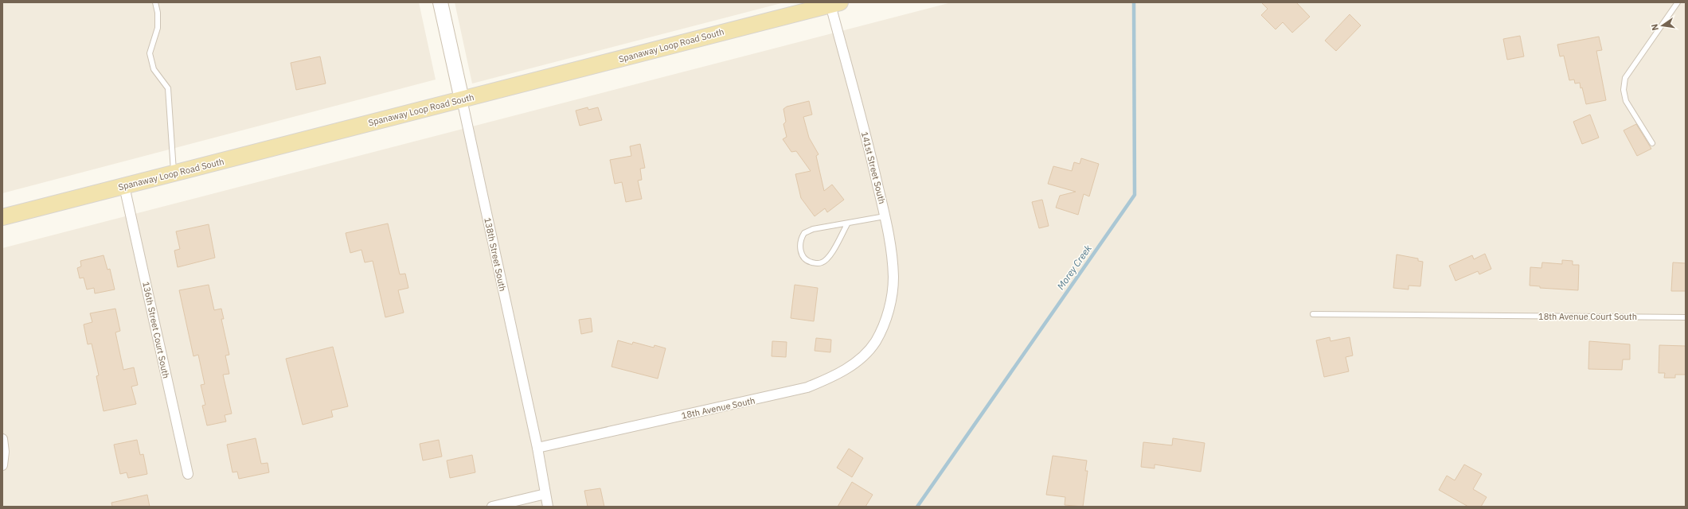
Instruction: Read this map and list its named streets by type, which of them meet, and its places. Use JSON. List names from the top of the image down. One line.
{"streets":{"main road":["Spanaway Loop Road South"],"street":["141st Street South","138th Street South","136th Street Court South","18th Avenue South"],"lane":["18th Avenue Court South"]},"crossings":[["Spanaway Loop Road South","141st Street South"],["Spanaway Loop Road South","138th Street South"],["Spanaway Loop Road South","136th Street Court South"],["141st Street South","18th Avenue South"],["138th Street South","18th Avenue South"]],"water":["Morey Creek"],"north":"left"}
